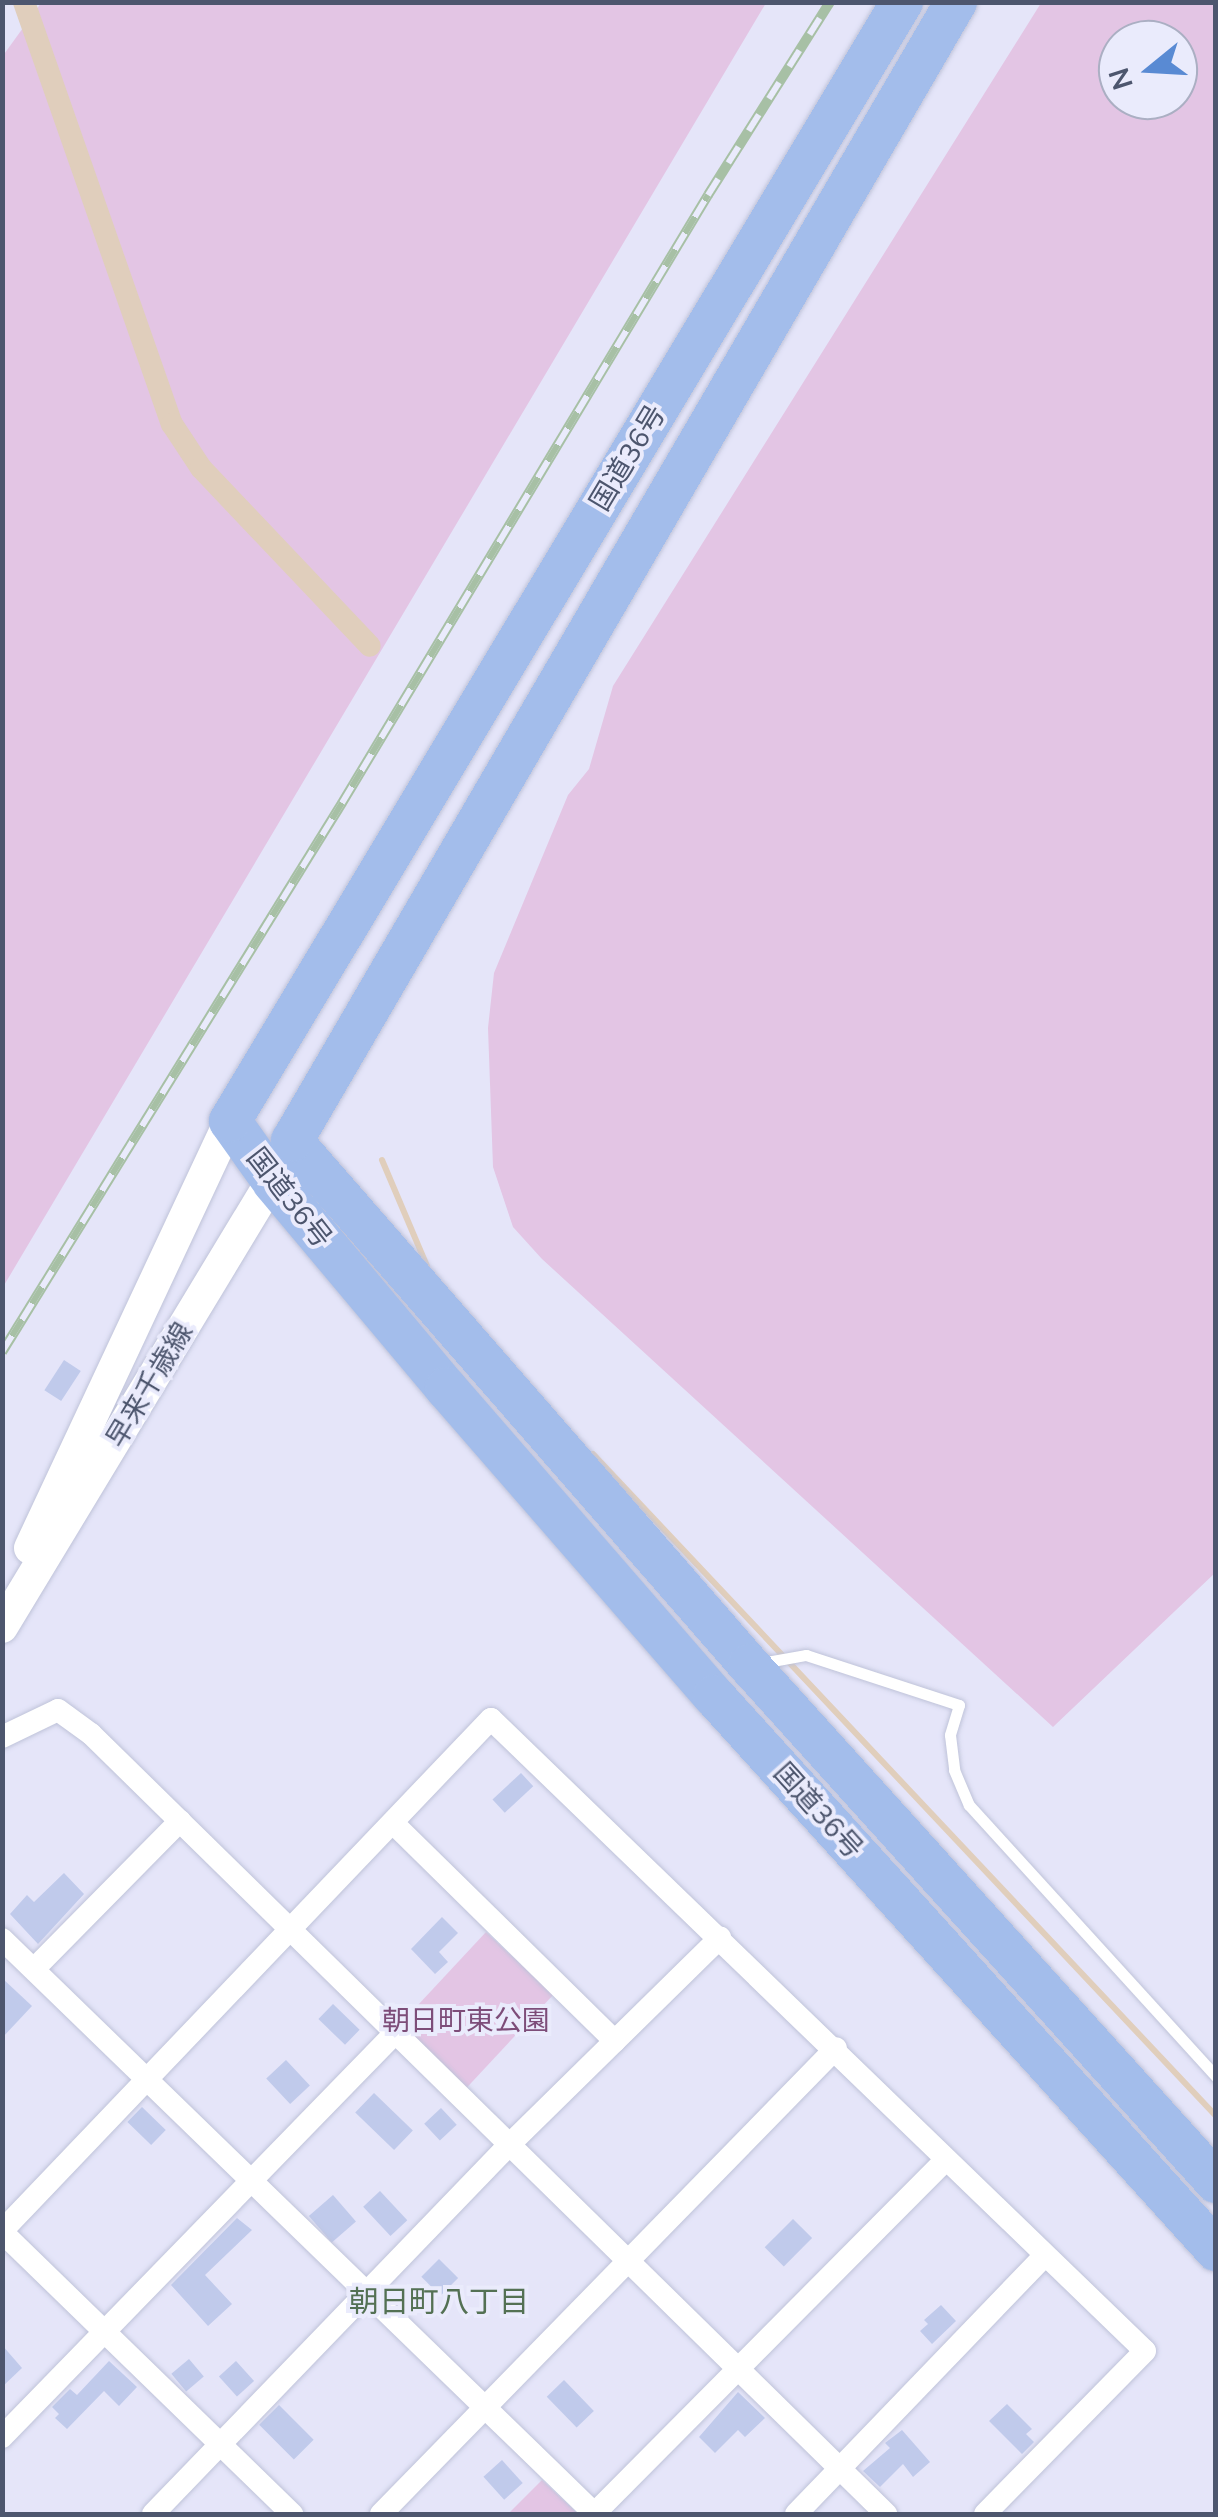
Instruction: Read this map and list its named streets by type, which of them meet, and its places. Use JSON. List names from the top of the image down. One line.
{"streets":{"highway":["国道36号"],"main road":["早来千歳線"]},"crossings":[["国道36号","早来千歳線"]],"districts":["朝日町八丁目"],"parks":["朝日町東公園"],"north":"left"}
